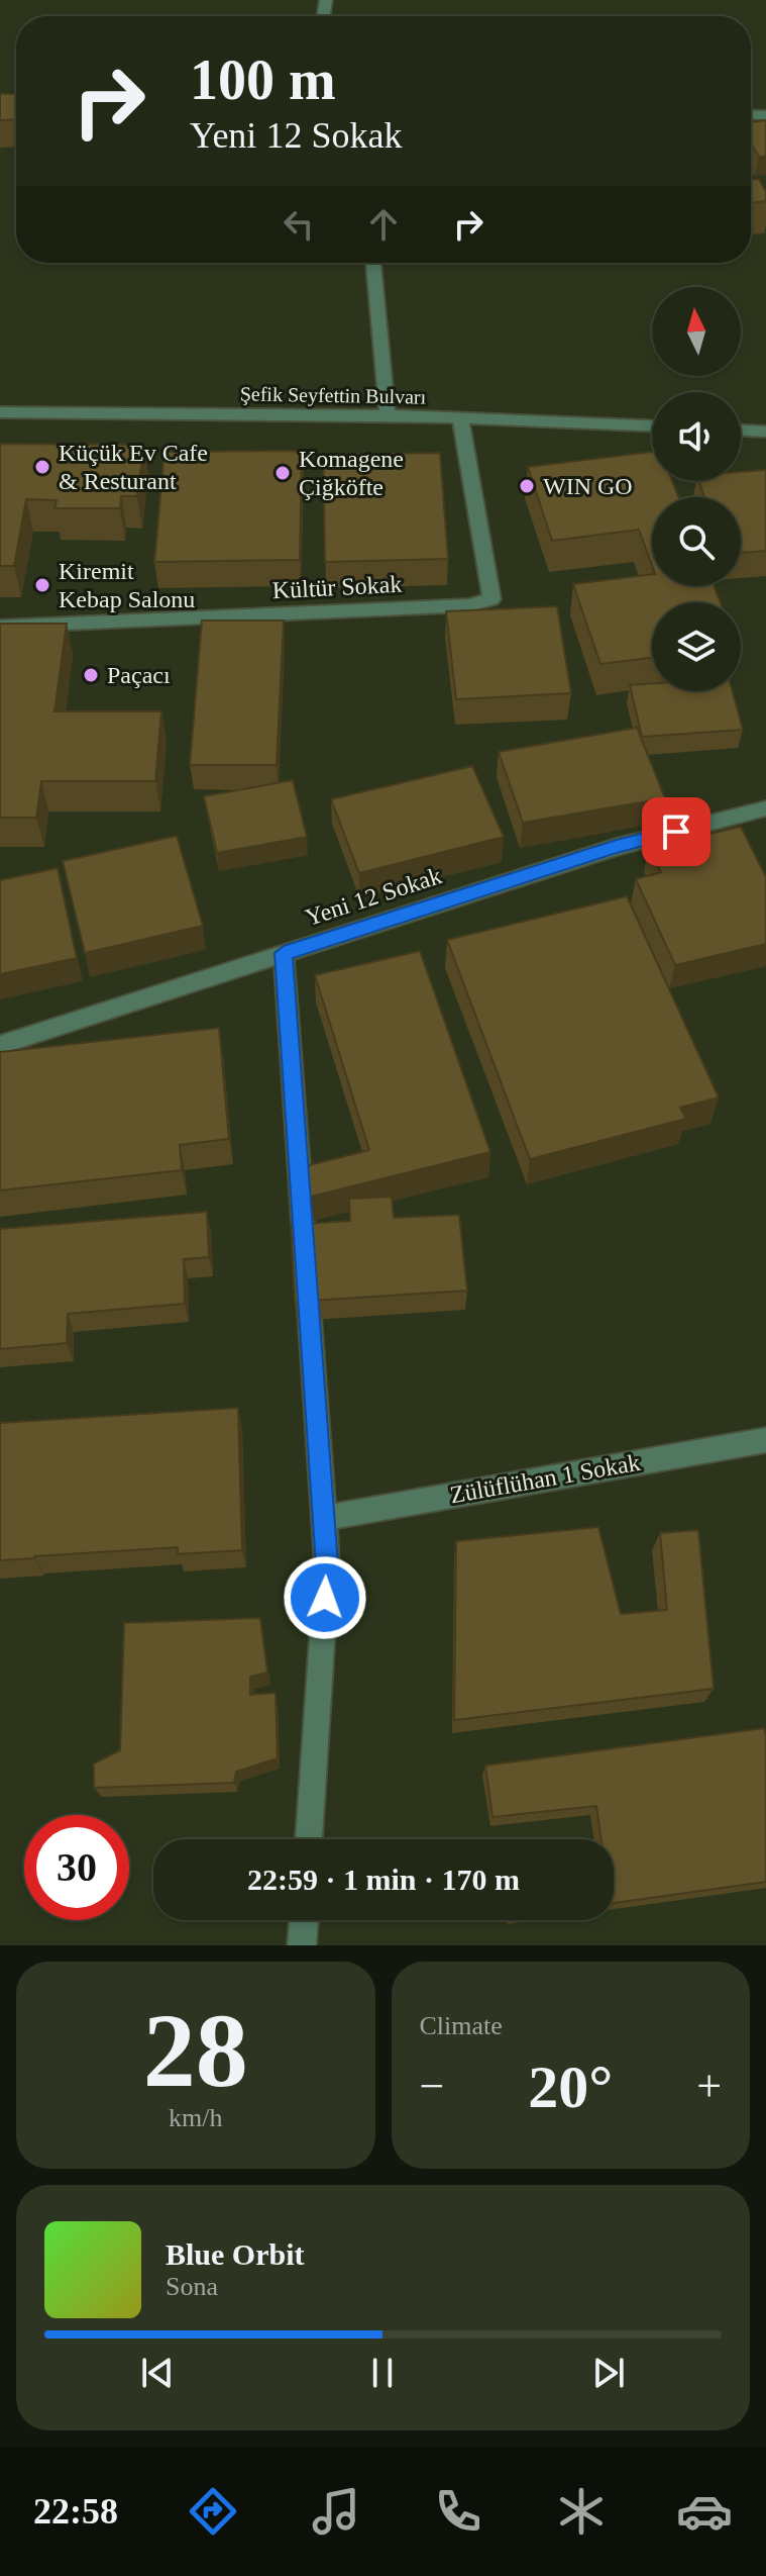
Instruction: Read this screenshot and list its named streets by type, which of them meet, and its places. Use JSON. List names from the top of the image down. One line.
{"streets":{"street":["Şefik Seyfettin Bulvarı","Kültür Sokak","Yeni 12 Sokak","Zülüflühan 1 Sokak"]},"crossings":[["Şefik Seyfettin Bulvarı","Kültür Sokak"]],"places":["Küçük Ev Cafe & Resturant","Komagene Çiğköfte","WIN GO","Kiremit Kebap Salonu","Paçacı"],"north":"top","page":{"turn":["100 m","Yeni 12 Sokak"],"limit":"30","trip":"22:59 · 1 min · 170 m","tile":[["28","km/h"],"Climate"],"heat":["−","20°","+"],"song":["Blue Orbit","Sona"],"tabs":"22:58"}}
